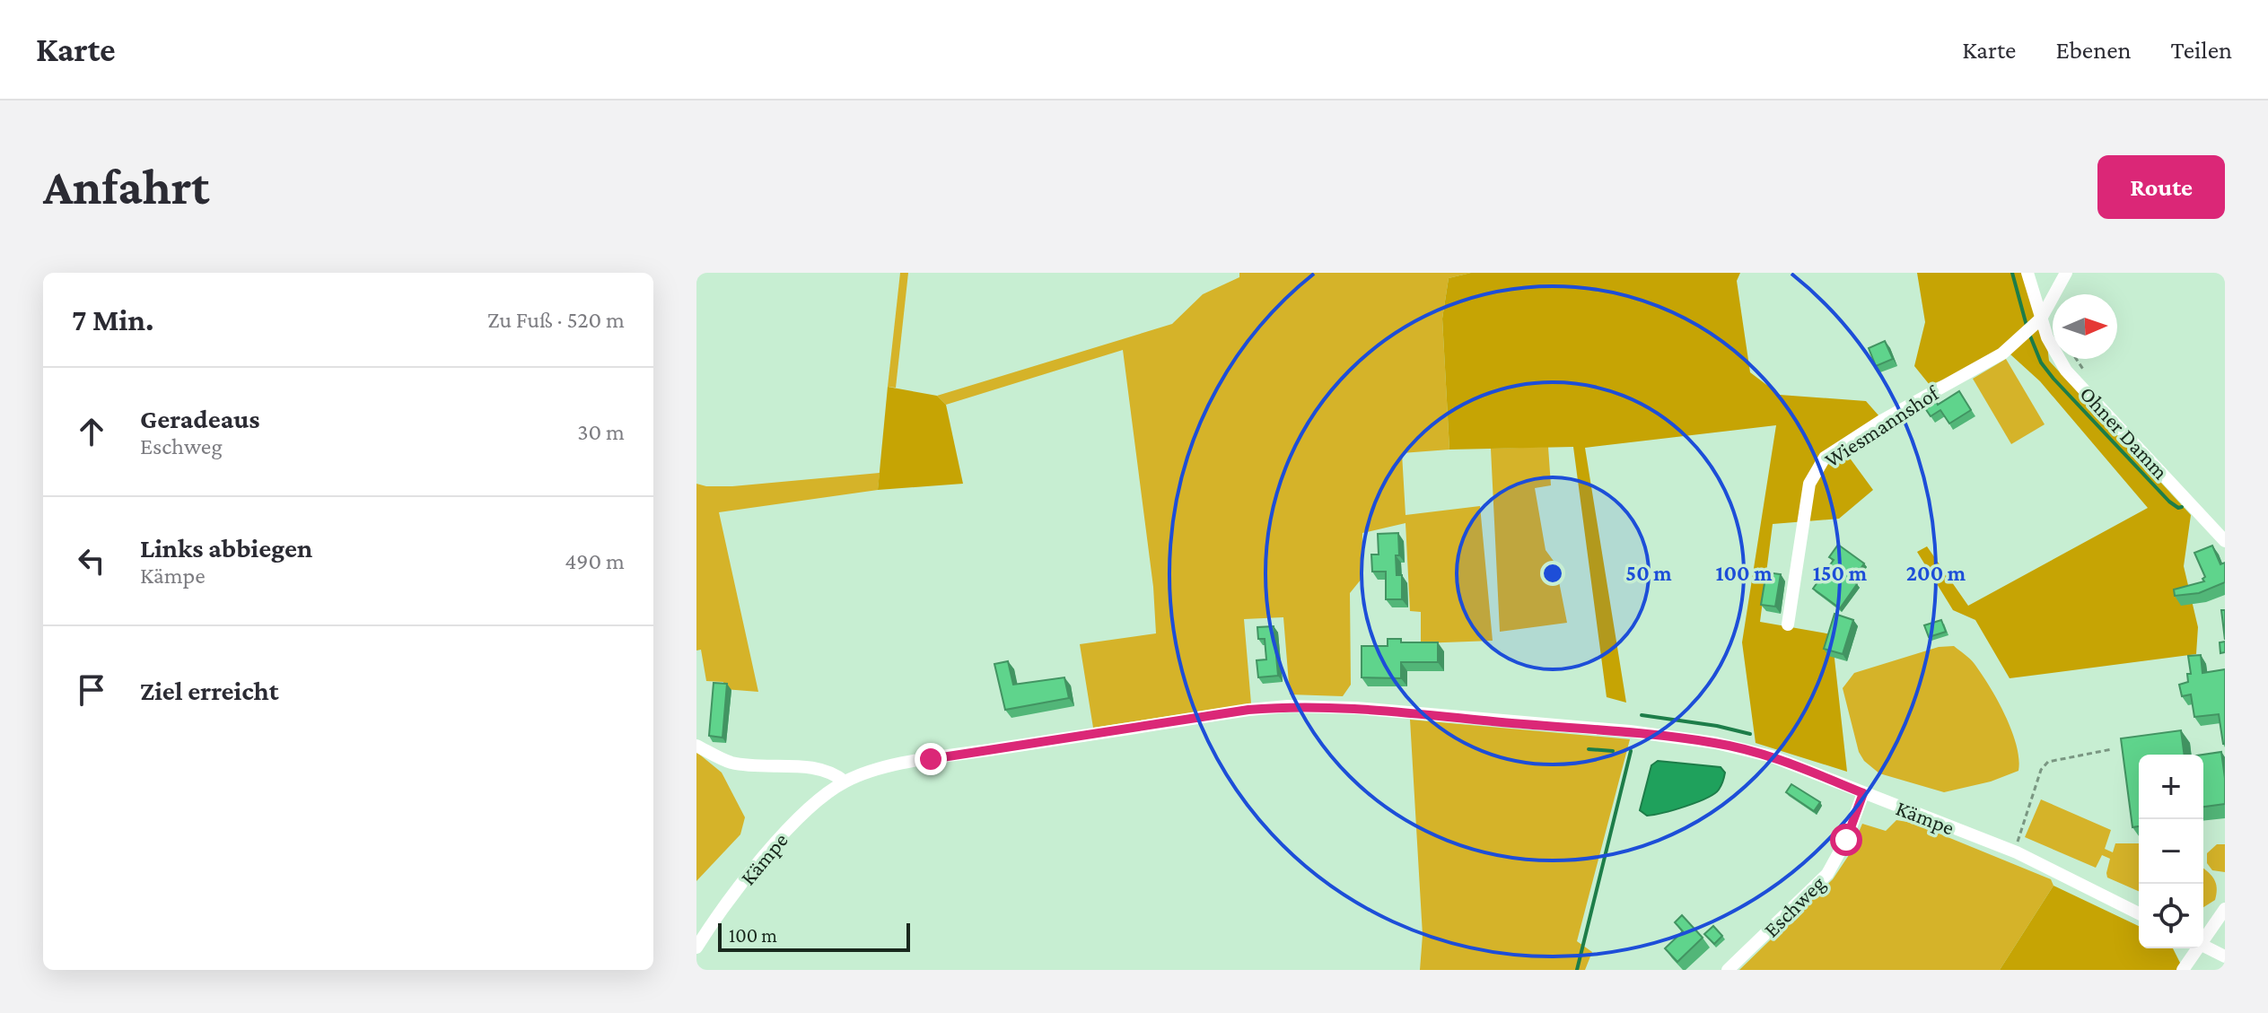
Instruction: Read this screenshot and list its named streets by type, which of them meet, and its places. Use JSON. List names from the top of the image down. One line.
{"streets":{"street":["Wiesmannshof","Ohner Damm","Kämpe","Eschweg"]},"crossings":[["Wiesmannshof","Ohner Damm"],["Kämpe","Eschweg"]],"scale_bar":"100 m","north":"right","page":{"header":"Karte","nav":["Karte","Ebenen","Teilen"],"buttons":"Route","title":"Anfahrt","heading":["7 Min.","Zu Fuß · 520 m"],"list":[["Geradeaus","Eschweg","30 m"],["Links abbiegen","Kämpe","490 m"],"Ziel erreicht"],"map_buttons":["+","−"],"scale":"100 m"},"rings":["50 m","100 m","150 m","200 m"]}
